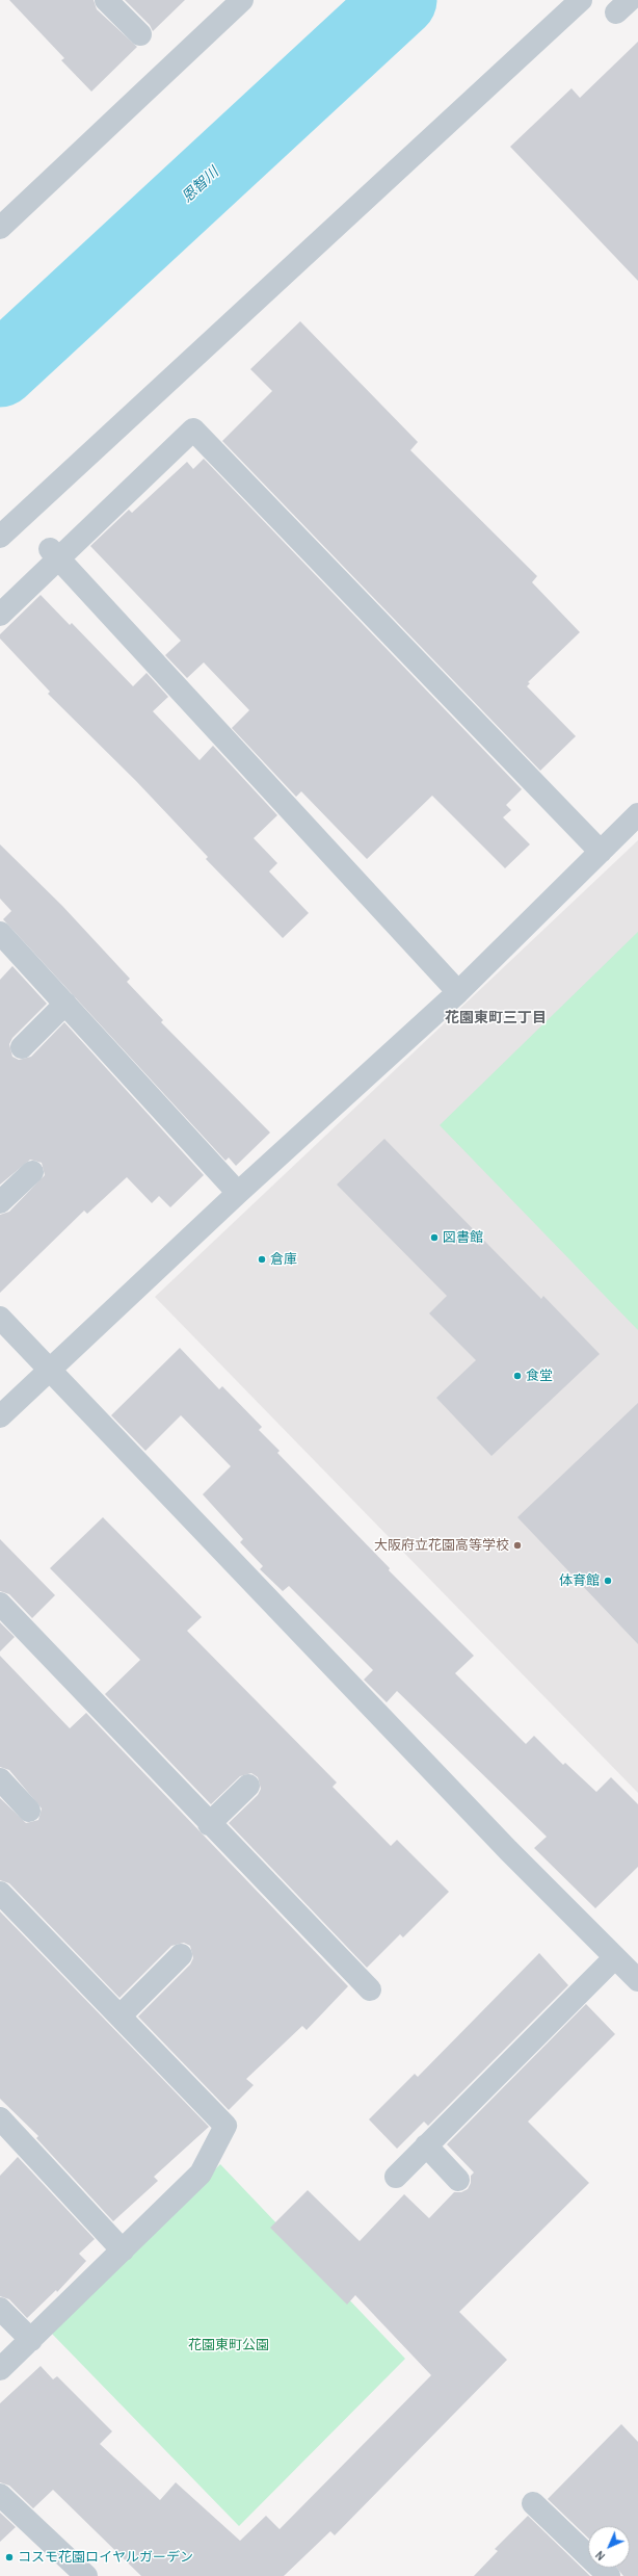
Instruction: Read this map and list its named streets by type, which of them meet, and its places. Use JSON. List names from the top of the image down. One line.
{"districts":["花園東町三丁目"],"water":["恩智川"],"parks":["花園東町公園"],"places":["図書館","倉庫","食堂","大阪府立花園高等学校","体育館","コスモ花園ロイヤルガーデン"],"north":"bottom left"}
